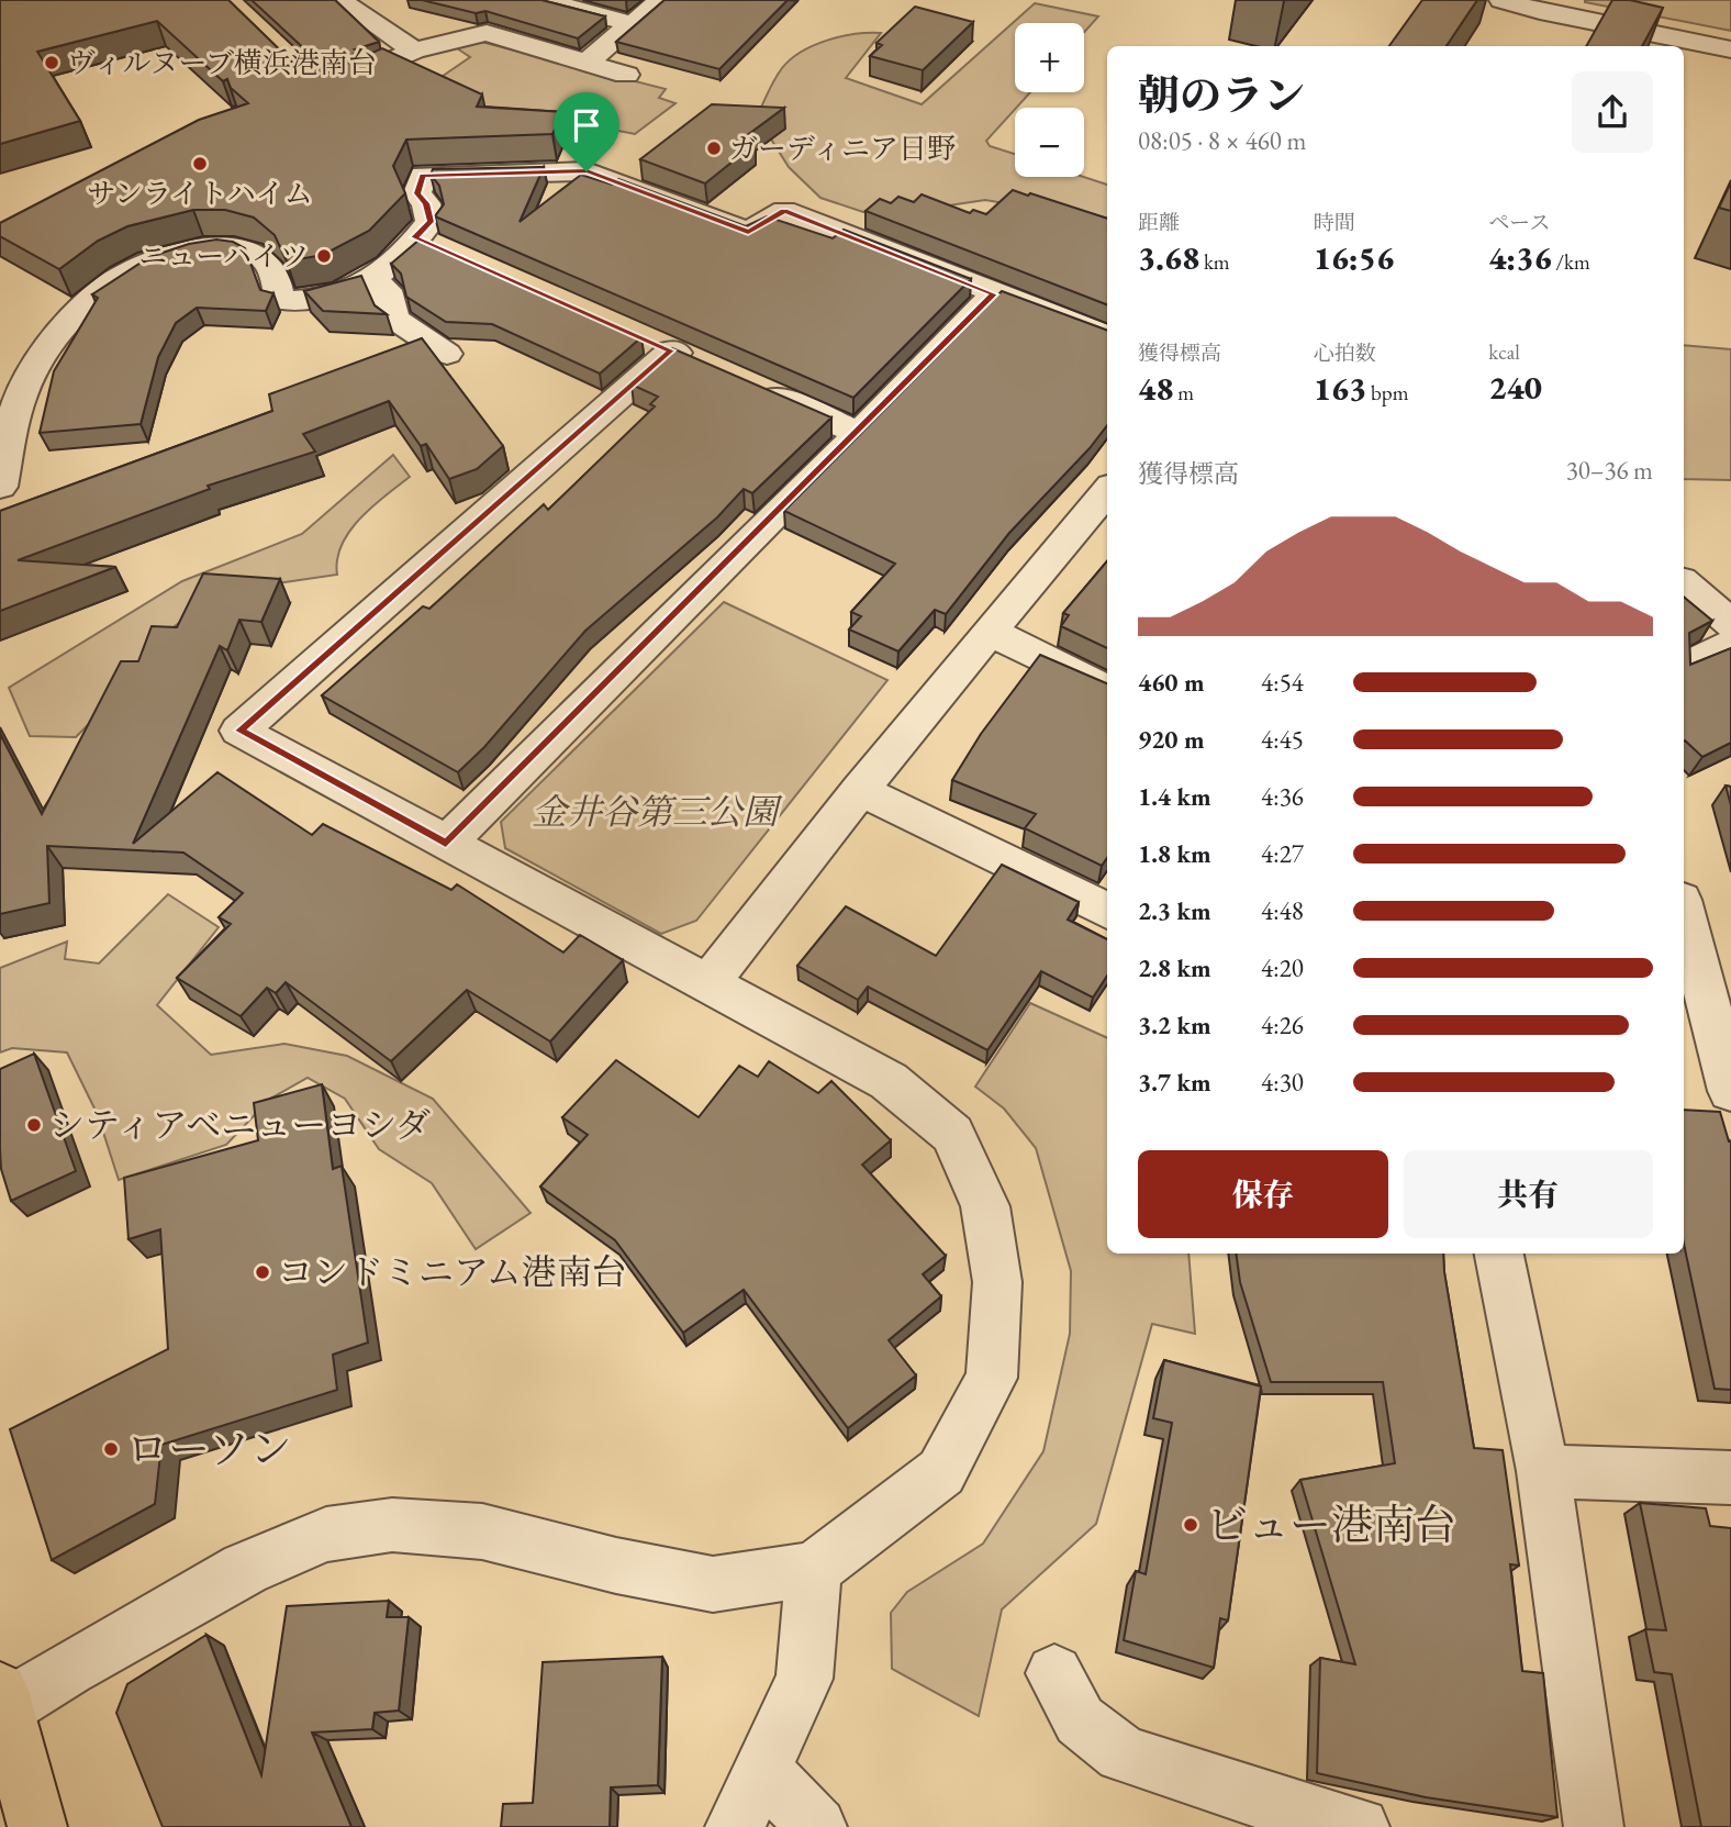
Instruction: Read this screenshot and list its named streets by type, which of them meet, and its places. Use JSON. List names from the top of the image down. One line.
{"parks":["金井谷第三公園"],"places":["ヴィルヌーブ横浜港南台","ガーディニア日野","サンライトハイム","ニューハイツ","シティアベニューヨシダ","コンドミニアム港南台","ローソン","ビュー港南台"],"page":{"map_buttons":["+","−"],"heading":["朝のラン","08:05 · 8 × 460 m"],"stats":[["距離","3.68 km"],["時間","16:56"],["ペース","4:36 /km"],["獲得標高","48 m"],["心拍数","163 bpm"],["kcal","240"]],"chart":["獲得標高","30–36 m"],"list":[{"name":"460 m","note":"4:54"},{"name":"920 m","note":"4:45"},{"name":"1.4 km","note":"4:36"},{"name":"1.8 km","note":"4:27"},{"name":"2.3 km","note":"4:48"},{"name":"2.8 km","note":"4:20"},{"name":"3.2 km","note":"4:26"},{"name":"3.7 km","note":"4:30"}],"buttons":["保存","共有"]}}
